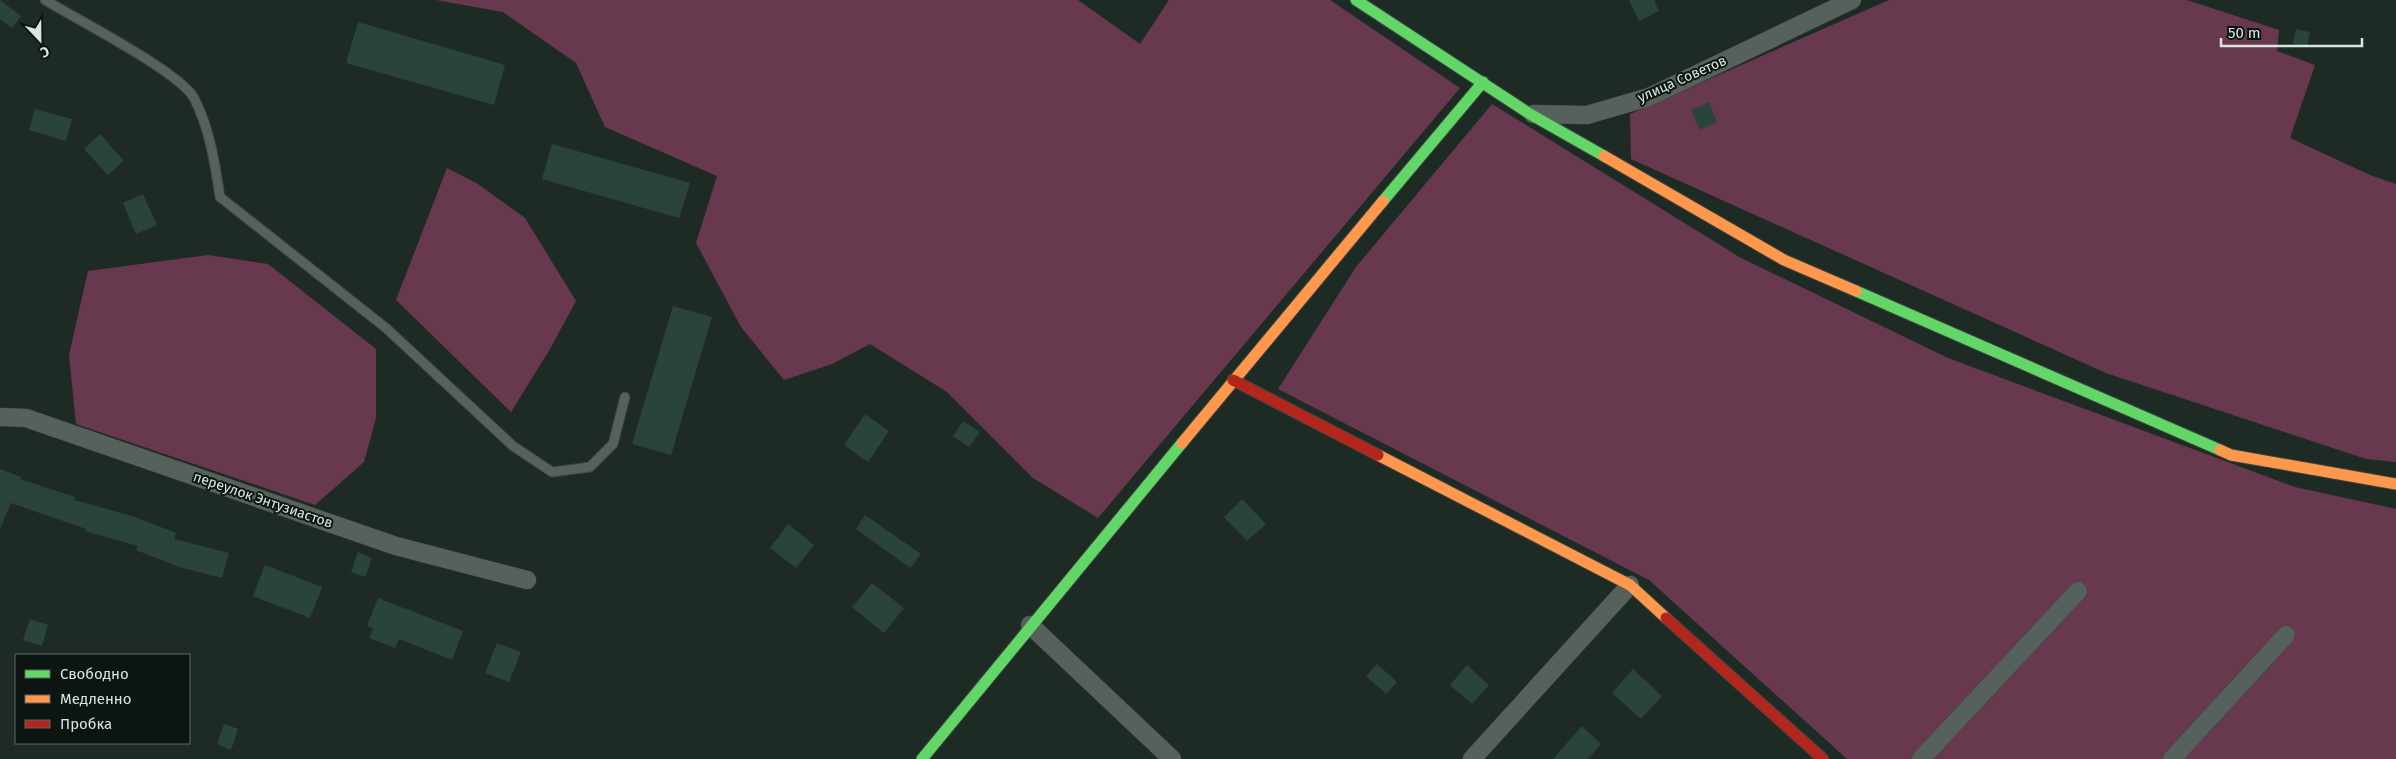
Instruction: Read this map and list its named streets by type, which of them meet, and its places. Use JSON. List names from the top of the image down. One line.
{"streets":{"street":["улица Советов","переулок Энтузиастов"]},"legend":["Свободно","Медленно","Пробка"],"scale_bar":"50 m","north":"bottom"}
